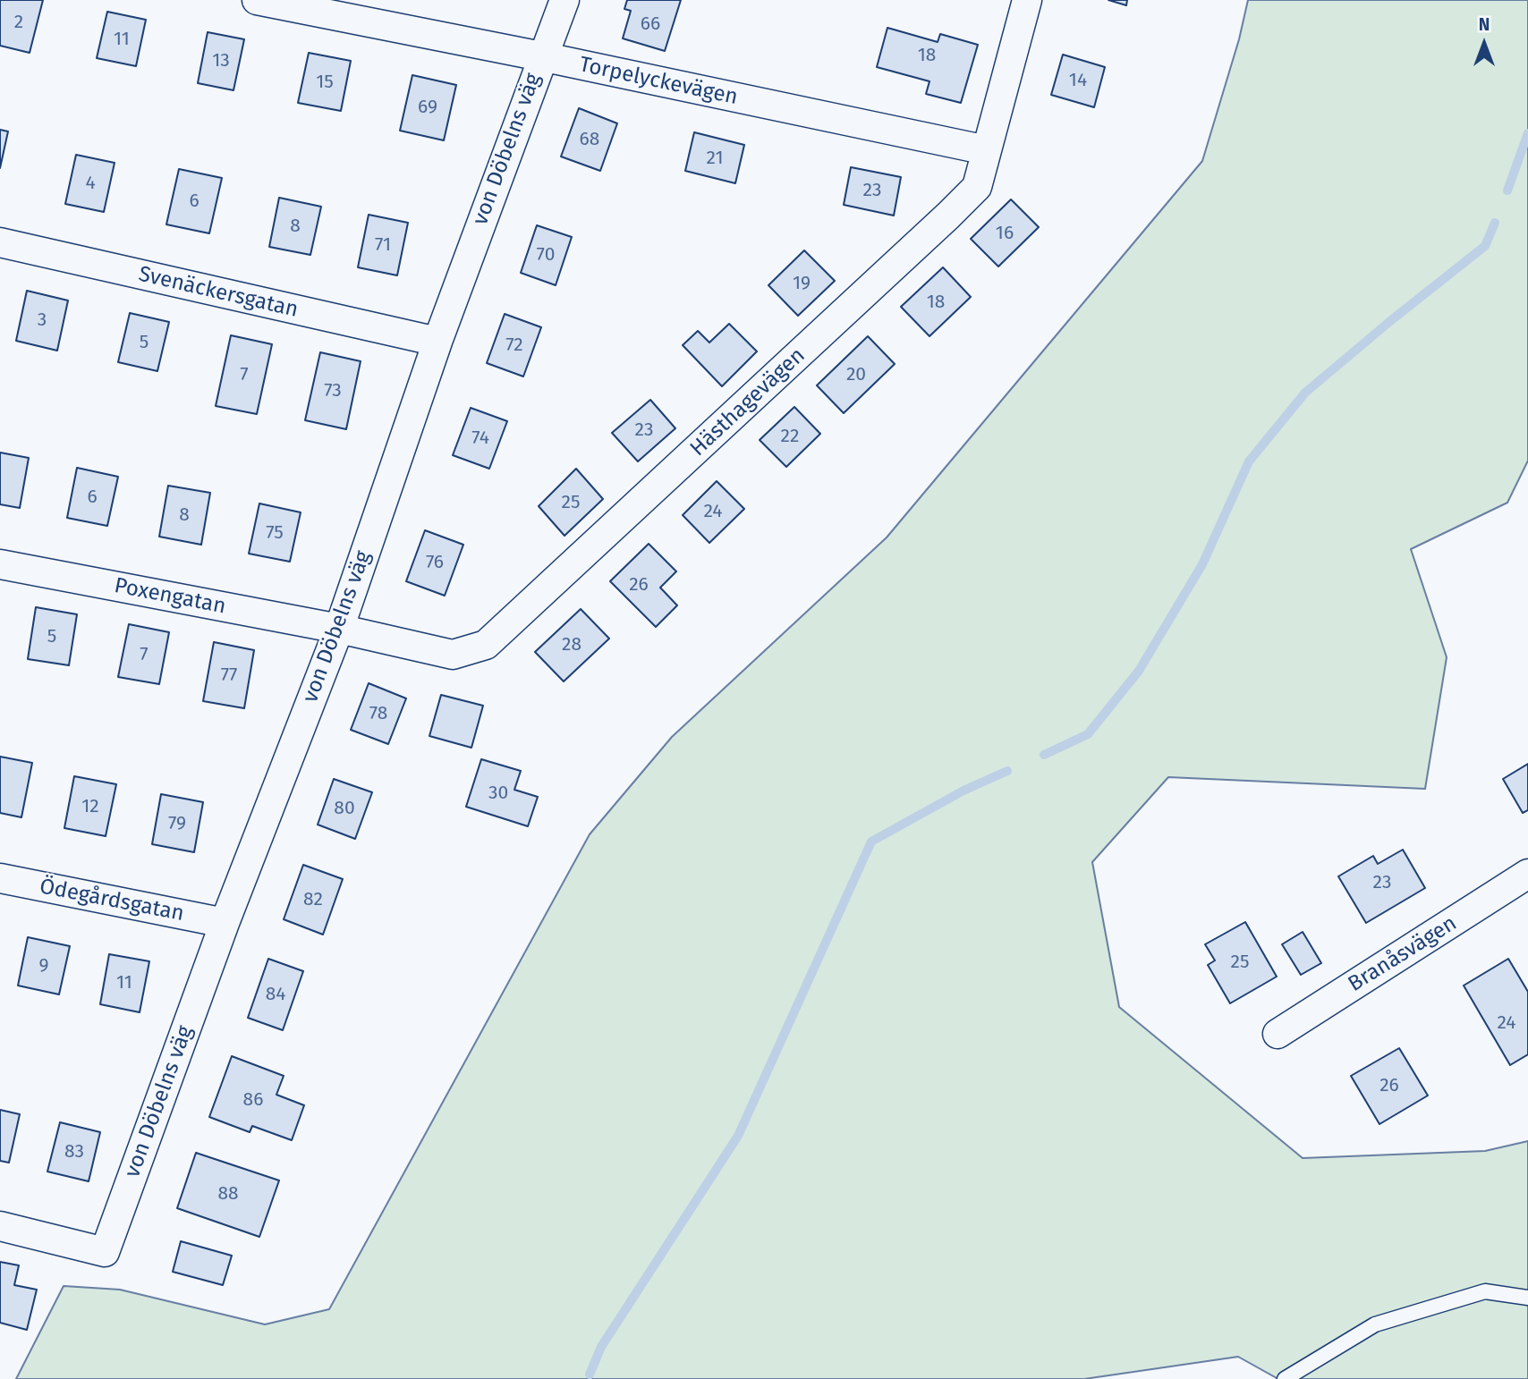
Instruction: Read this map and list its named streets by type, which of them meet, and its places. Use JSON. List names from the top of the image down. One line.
{"streets":{"street":["Torpelyckevägen","von Döbelns väg","Svenäckersgatan","Hästhagevägen","Poxengatan","Ödegårdsgatan","Branåsvägen"]},"crossings":[["Torpelyckevägen","von Döbelns väg"],["Torpelyckevägen","Hästhagevägen"],["von Döbelns väg","Svenäckersgatan"],["von Döbelns väg","Hästhagevägen"],["von Döbelns väg","Poxengatan"],["von Döbelns väg","Ödegårdsgatan"],["Hästhagevägen","Poxengatan"]],"house_numbers":["2","66","11","18","13","14","15","69","68","21","4","23","6","8","16","71","70","19","18","3","5","72","7","20","73","23","22","74","6","25","24","8","75","76","26","5","28","7","77","78","30","12","80","79","23","82","25","9","11","84","24","26","86","83","88"],"north":"top"}
